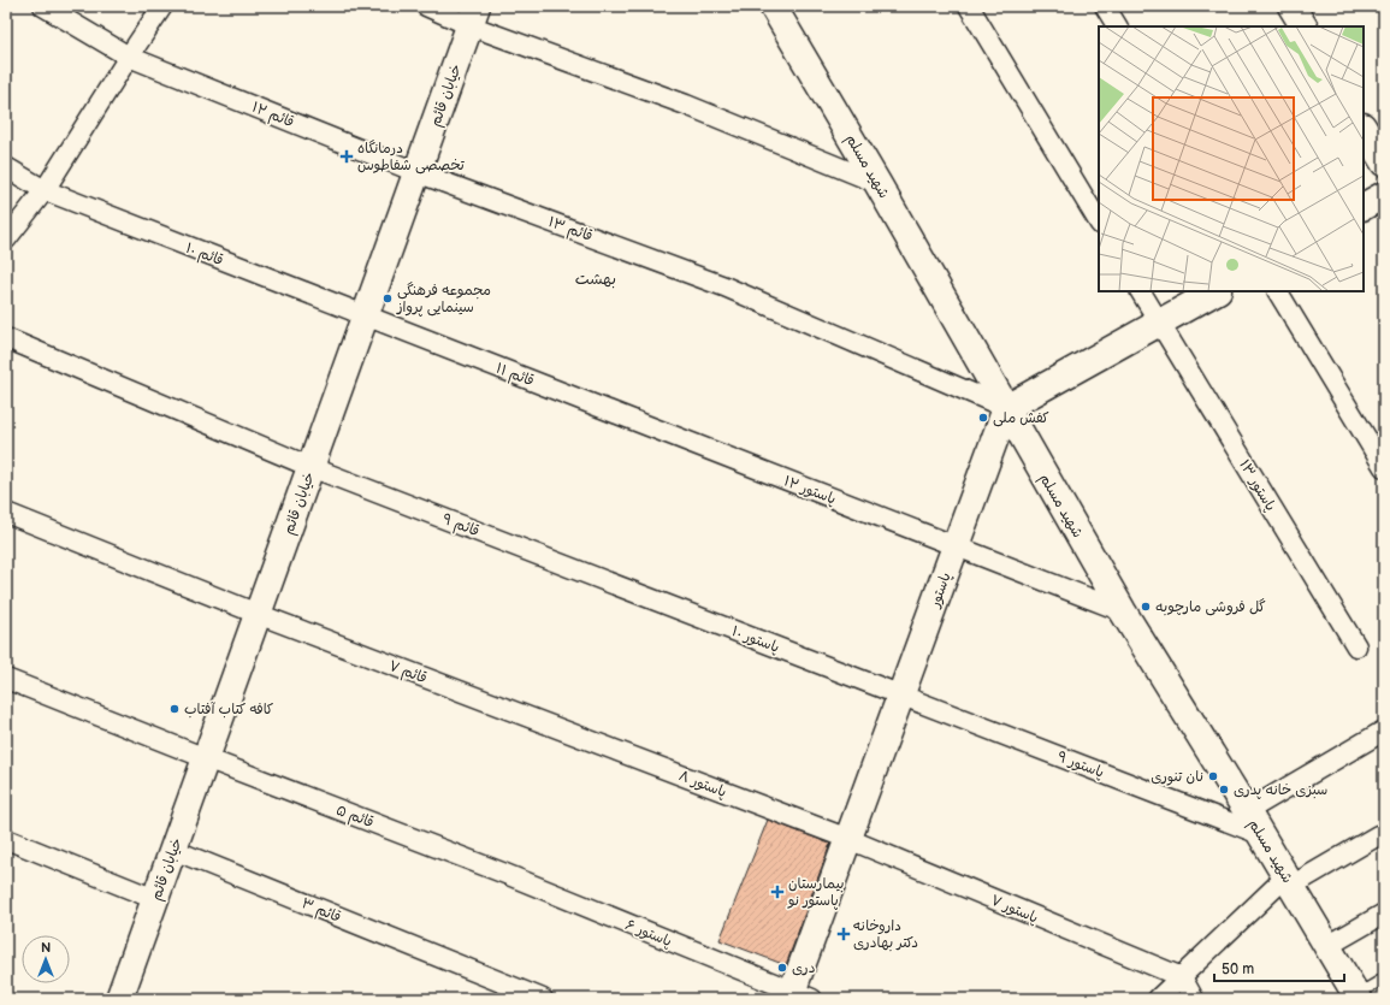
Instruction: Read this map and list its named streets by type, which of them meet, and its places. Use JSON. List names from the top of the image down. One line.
{"streets":{"street":["خیابان قائم","قائم ۱۲","شهید مسلم","قائم ۱۳","قائم ۱۰","قائم ۱۱","پاستور ۱۳","پاستور ۱۲","قائم ۹","پاستور","پاستور ۱۰","قائم ۷","پاستور ۹","پاستور ۸","قائم ۵","پاستور ۷","قائم ۳","پاستور ۶"]},"crossings":[["خیابان قائم","قائم ۱۲"],["خیابان قائم","قائم ۱۳"],["خیابان قائم","قائم ۱۰"],["خیابان قائم","قائم ۱۱"],["خیابان قائم","قائم ۹"],["خیابان قائم","قائم ۷"],["خیابان قائم","قائم ۵"],["خیابان قائم","قائم ۳"],["قائم ۱۲","قائم ۱۳"],["شهید مسلم","قائم ۱۳"],["شهید مسلم","پاستور ۱۲"],["شهید مسلم","پاستور"],["شهید مسلم","پاستور ۹"],["قائم ۱۳","پاستور"],["قائم ۱۰","قائم ۱۱"],["قائم ۱۱","پاستور ۱۲"],["پاستور ۱۲","پاستور"],["قائم ۹","پاستور ۱۰"],["پاستور","پاستور ۱۰"],["پاستور","پاستور ۹"],["پاستور","پاستور ۸"],["پاستور","پاستور ۷"],["پاستور","پاستور ۶"],["پاستور ۱۰","پاستور ۹"],["قائم ۷","پاستور ۸"],["پاستور ۸","پاستور ۷"],["قائم ۵","پاستور ۶"]],"districts":["بهشت"],"places":{"health":["درمانگاه تخصصی شفاطوس","بیمارستان پاستور نو","داروخانه دکتر بهادری"],"other":["مجموعه فرهنگی سینمایی پرواز","کفش ملی","گل فروشی مارچوبه","کافه کتاب آفتاب","نان تنوری","سبزی خانه پدری","دری"]},"scale_bar":"50 m","north":"top"}
